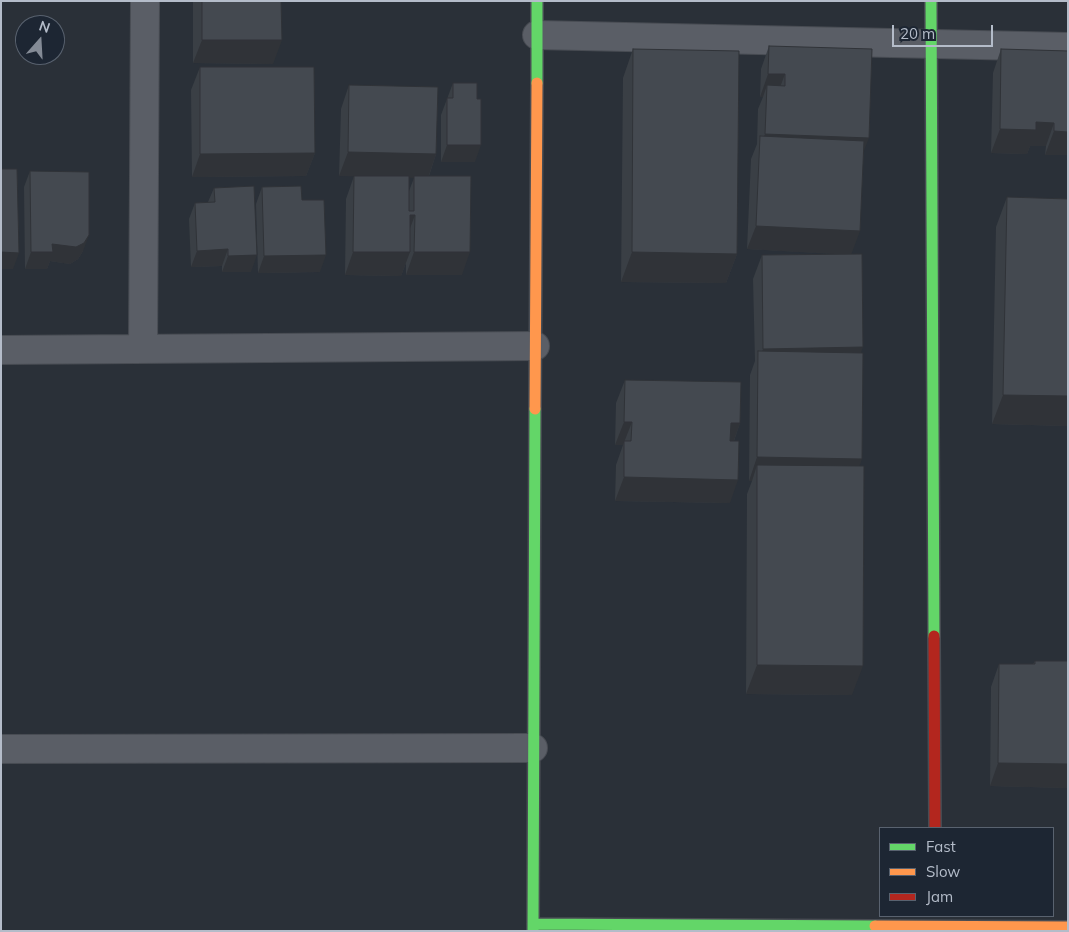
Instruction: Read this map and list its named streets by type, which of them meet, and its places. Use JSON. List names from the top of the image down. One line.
{"legend":["Fast","Slow","Jam"],"scale_bar":"20 m","north":"top"}
